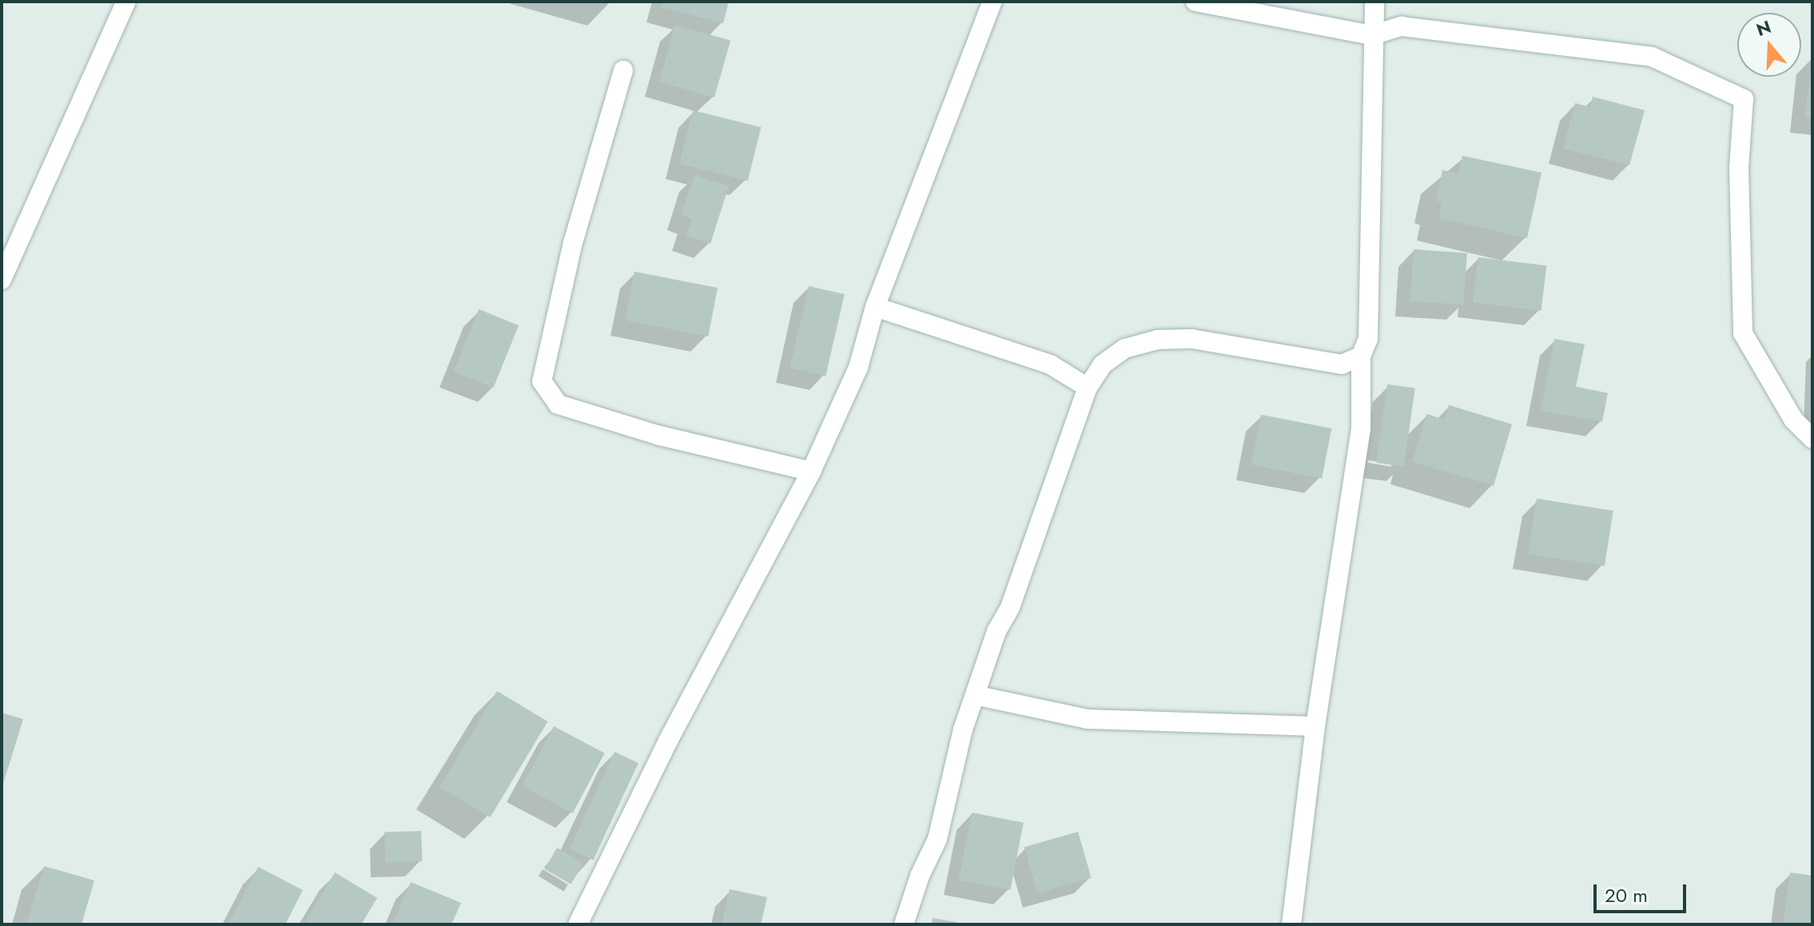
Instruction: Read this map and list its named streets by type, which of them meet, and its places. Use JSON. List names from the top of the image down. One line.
{"scale_bar":"20 m","north":"top"}
